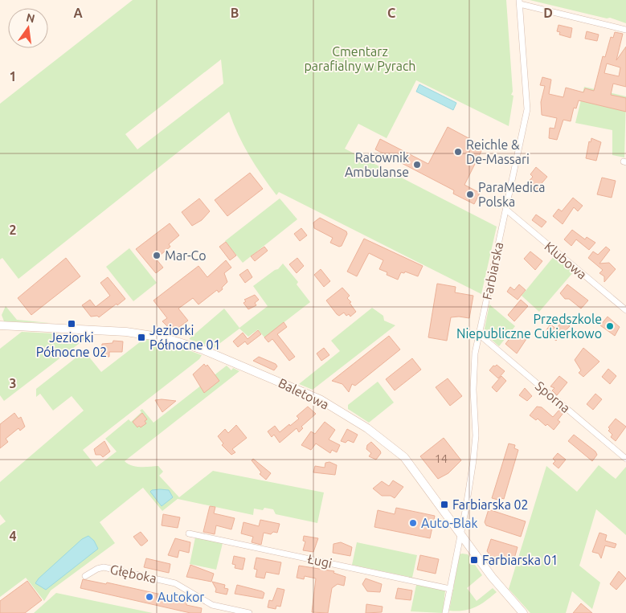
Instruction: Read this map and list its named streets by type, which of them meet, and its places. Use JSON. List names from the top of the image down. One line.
{"streets":{"street":["Klubowa","Farbiarska","Baletowa","Sporna","Ługi","Głęboka"]},"crossings":[["Klubowa","Farbiarska"],["Farbiarska","Baletowa"],["Farbiarska","Sporna"],["Farbiarska","Ługi"]],"parks":["Cmentarz parafialny w Pyrach"],"places":{"other":["Reichle & De-Massari","Ratownik Ambulanse","ParaMedica Polska","Mar-Co","Przedszkole Niepubliczne Cukierkowo","Auto-Blak","Autokor"],"transit":["Jeziorki Północne 02","Jeziorki Północne 01","Farbiarska 02","Farbiarska 01"]},"house_numbers":["14"],"north":"top","grid":{"columns":["A","B","C","D"],"rows":["1","2","3","4"]}}
